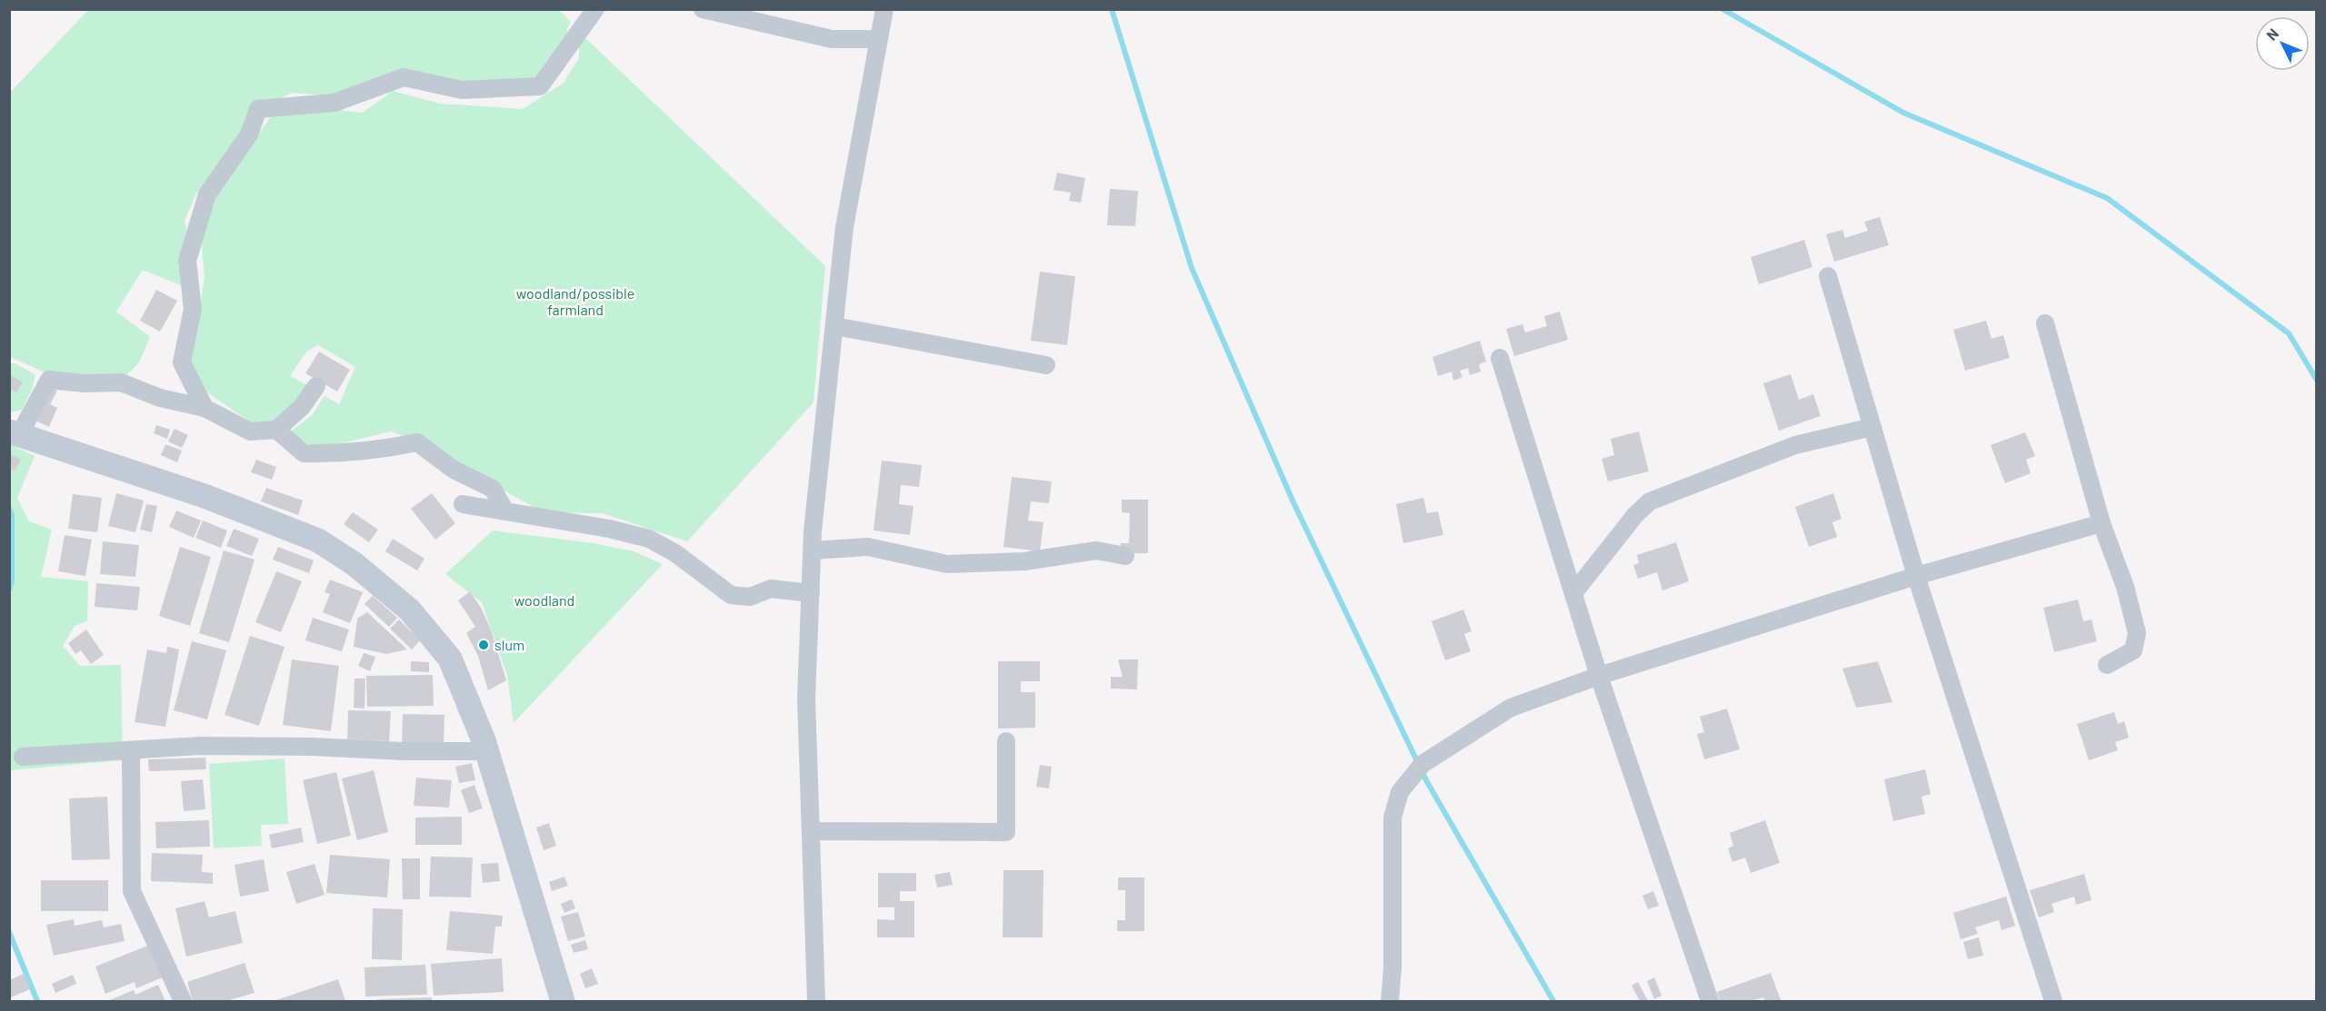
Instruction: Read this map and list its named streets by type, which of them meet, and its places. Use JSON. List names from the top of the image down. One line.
{"parks":["woodland/possible farmland","woodland"],"places":["slum"],"north":"top left"}
